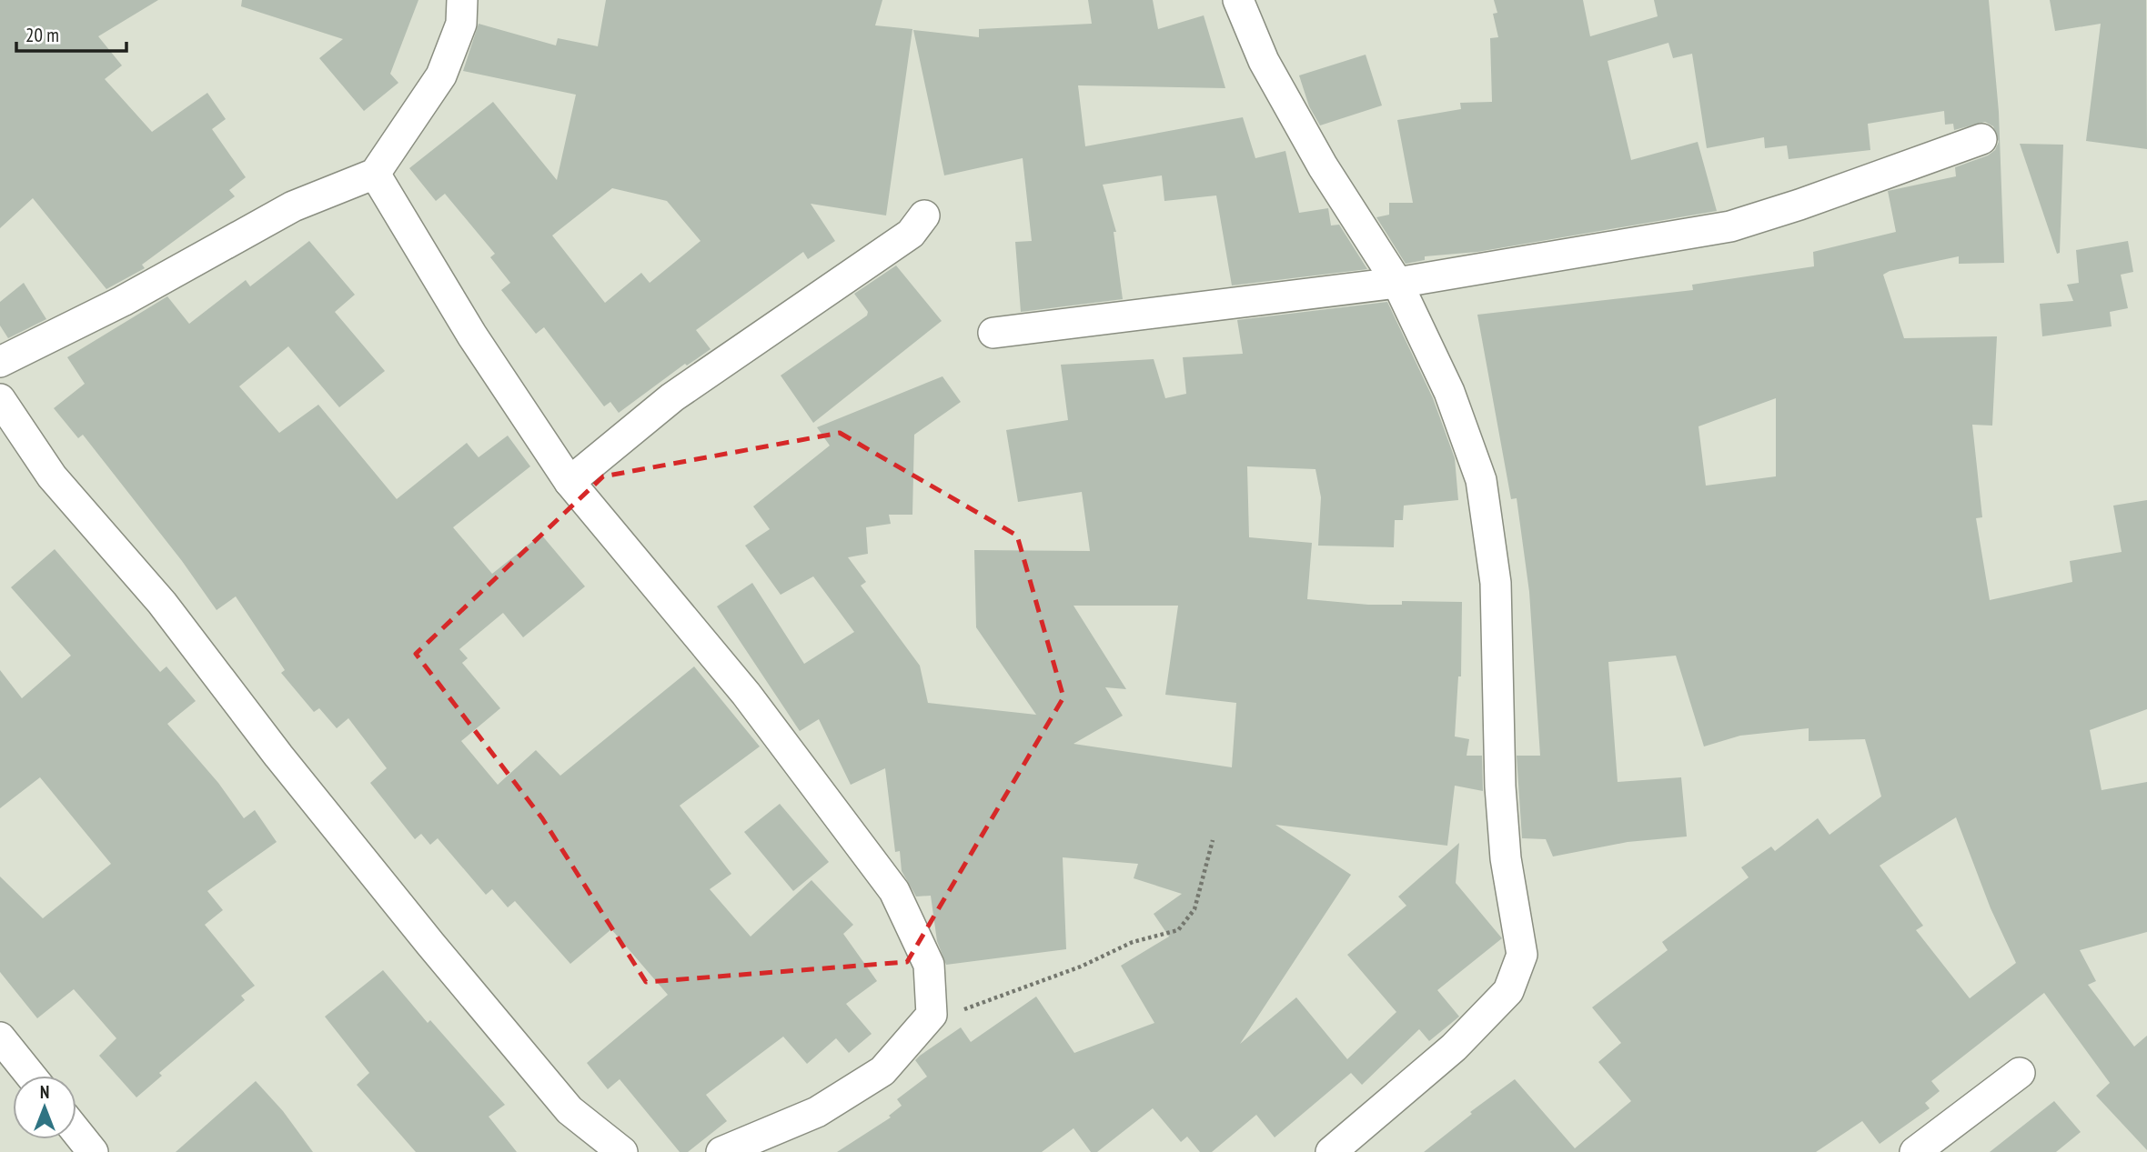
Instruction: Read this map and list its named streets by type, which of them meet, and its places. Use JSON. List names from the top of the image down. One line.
{"scale_bar":"20 m","north":"top"}
